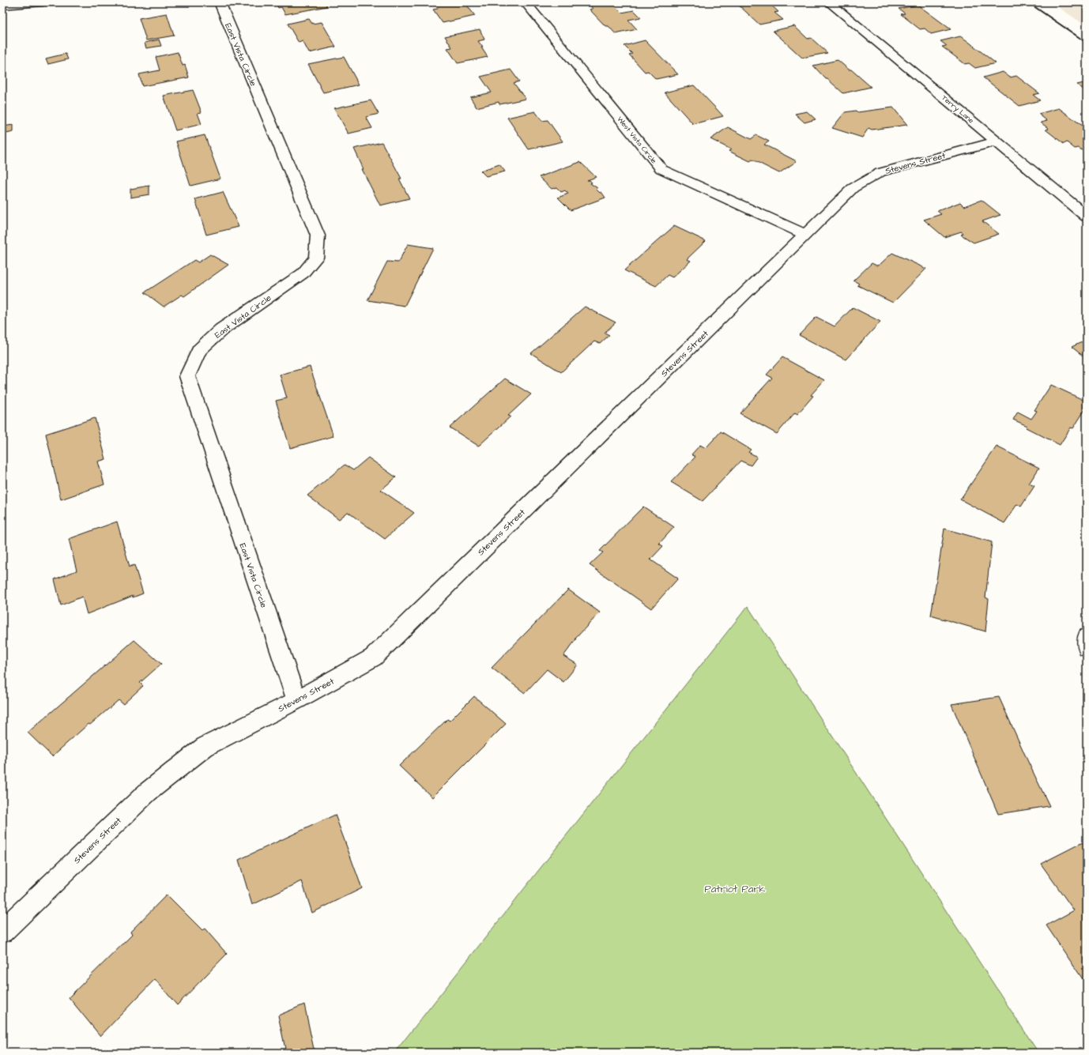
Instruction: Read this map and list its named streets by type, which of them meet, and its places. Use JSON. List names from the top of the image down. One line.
{"streets":{"street":["East Vista Circle","Terry Lane","West Vista Circle","Stevens Street"]},"crossings":[["East Vista Circle","Stevens Street"],["Terry Lane","Stevens Street"],["West Vista Circle","Stevens Street"]],"parks":["Patriot Park"]}
